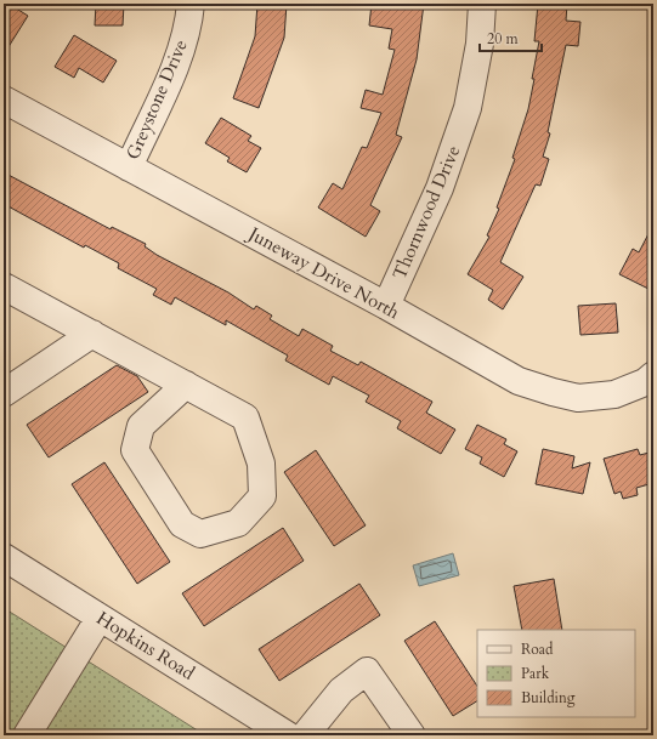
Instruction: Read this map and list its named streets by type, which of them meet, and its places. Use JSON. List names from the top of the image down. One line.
{"streets":{"street":["Greystone Drive","Thornwood Drive","Juneway Drive North","Hopkins Road"]},"crossings":[["Greystone Drive","Juneway Drive North"],["Thornwood Drive","Juneway Drive North"]],"legend":["Road","Park","Building"],"scale_bar":"20 m"}
